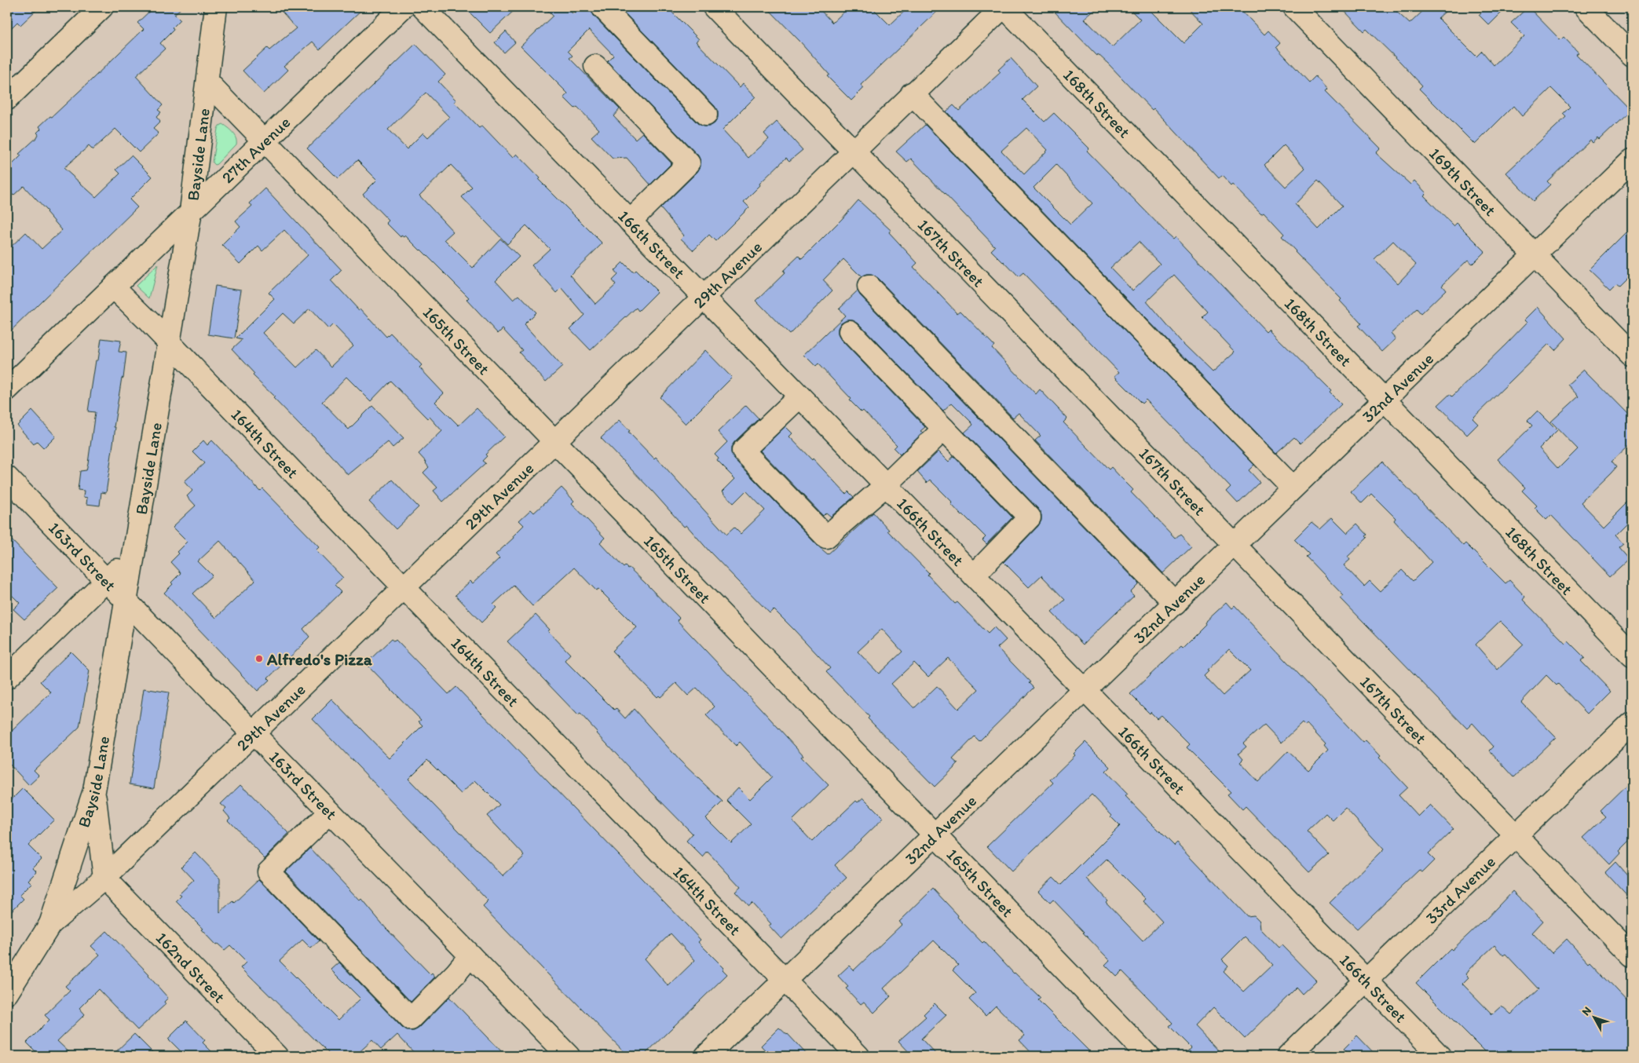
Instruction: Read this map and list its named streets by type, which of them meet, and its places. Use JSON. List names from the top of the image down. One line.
{"streets":{"street":["168th Street","27th Avenue","Bayside Lane","169th Street","166th Street","167th Street","29th Avenue","165th Street","32nd Avenue","164th Street","163rd Street","33rd Avenue","162nd Street"]},"crossings":[["168th Street","29th Avenue"],["168th Street","32nd Avenue"],["27th Avenue","Bayside Lane"],["27th Avenue","165th Street"],["27th Avenue","164th Street"],["Bayside Lane","29th Avenue"],["Bayside Lane","165th Street"],["Bayside Lane","164th Street"],["Bayside Lane","163rd Street"],["169th Street","32nd Avenue"],["166th Street","29th Avenue"],["166th Street","32nd Avenue"],["166th Street","33rd Avenue"],["167th Street","29th Avenue"],["167th Street","32nd Avenue"],["167th Street","33rd Avenue"],["29th Avenue","165th Street"],["29th Avenue","164th Street"],["29th Avenue","163rd Street"],["29th Avenue","162nd Street"],["165th Street","32nd Avenue"],["32nd Avenue","164th Street"]],"places":["Alfredo's Pizza"],"north":"top left"}
